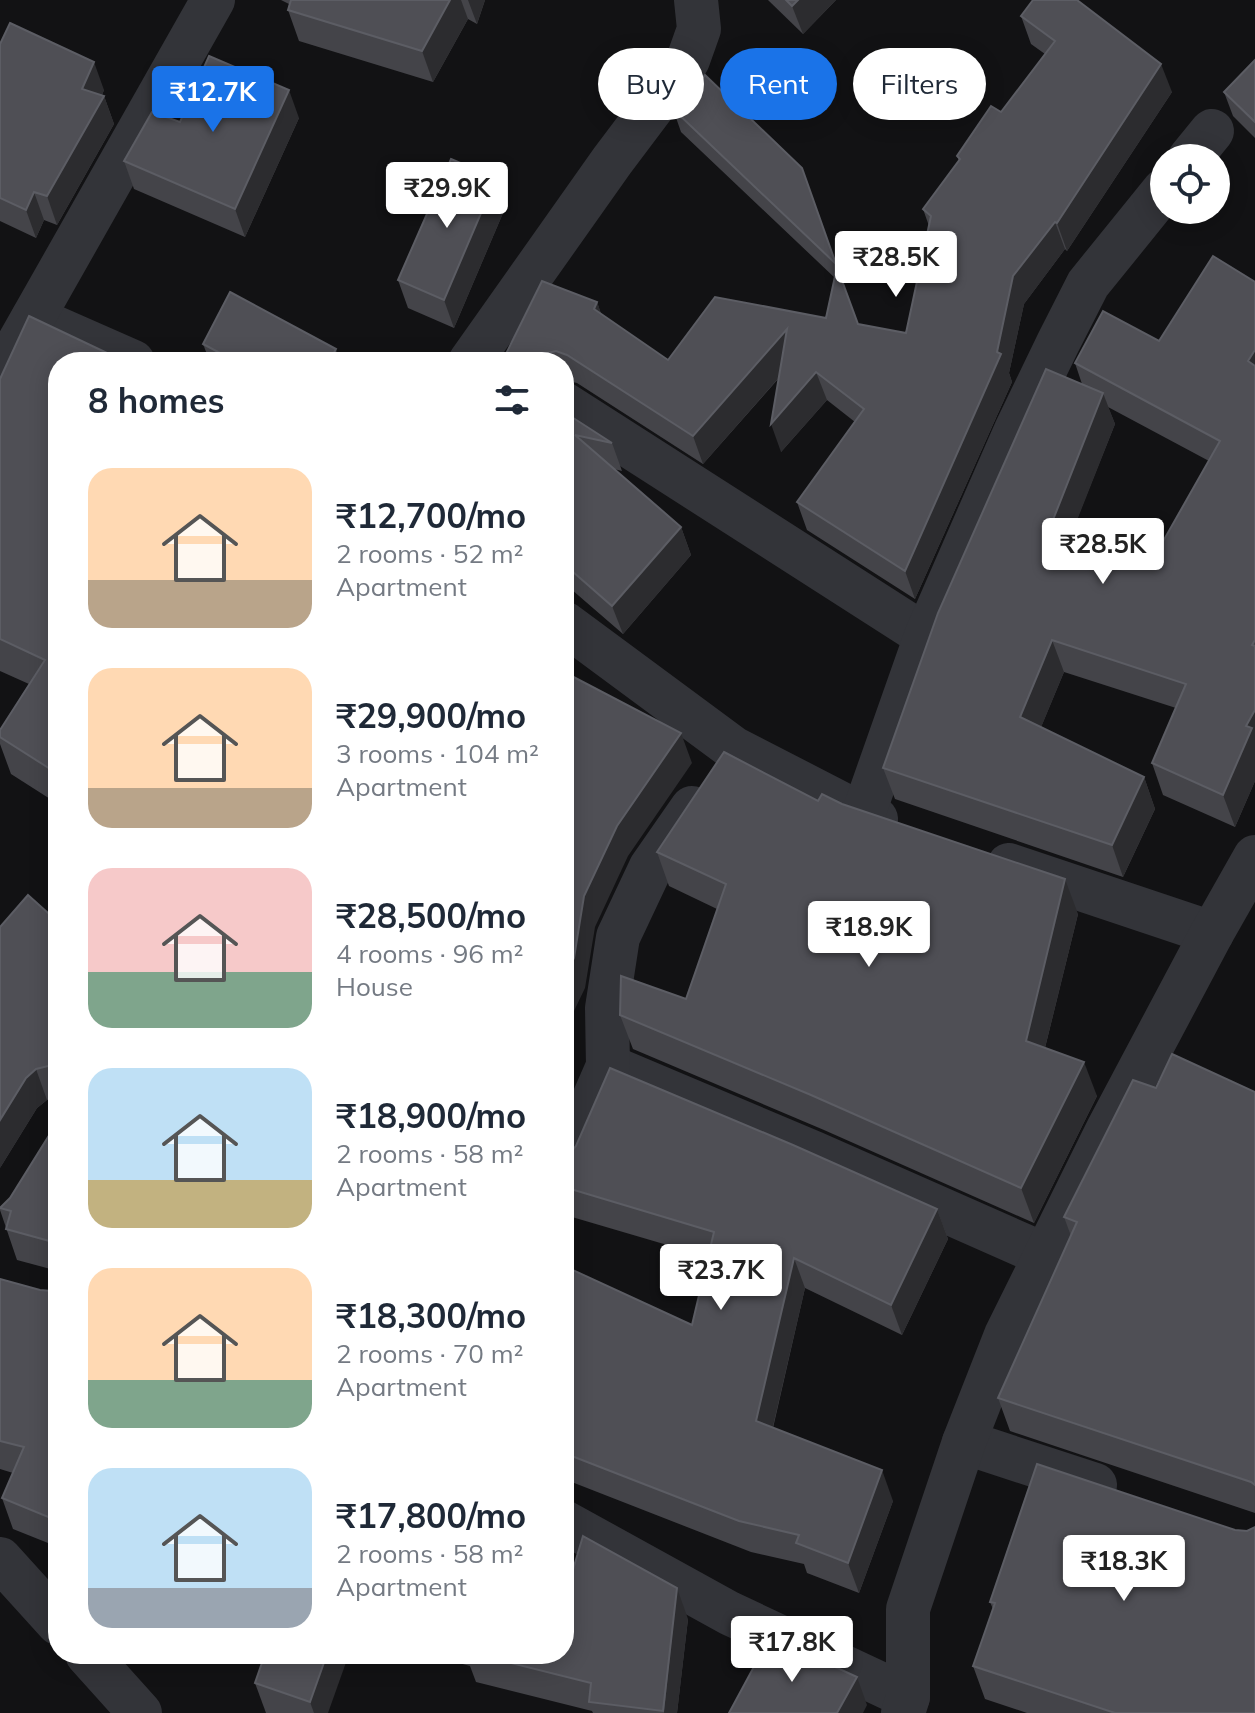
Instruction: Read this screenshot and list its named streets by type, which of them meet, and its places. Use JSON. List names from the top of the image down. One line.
{"page":{"chip":["Buy","Rent","Filters"],"price":["₹12.7K","₹29.9K","₹28.5K","₹28.5K","₹18.9K","₹23.7K","₹18.3K","₹17.8K"],"heading":"8 homes","list":[{"name":"₹12,700/mo","note":"2 rooms · 52 m² · Apartment"},{"name":"₹29,900/mo","note":"3 rooms · 104 m² · Apartment"},{"name":"₹28,500/mo","note":"4 rooms · 96 m² · House"},{"name":"₹18,900/mo","note":"2 rooms · 58 m² · Apartment"},{"name":"₹18,300/mo","note":"2 rooms · 70 m² · Apartment"},{"name":"₹17,800/mo","note":"2 rooms · 58 m² · Apartment"}]}}
